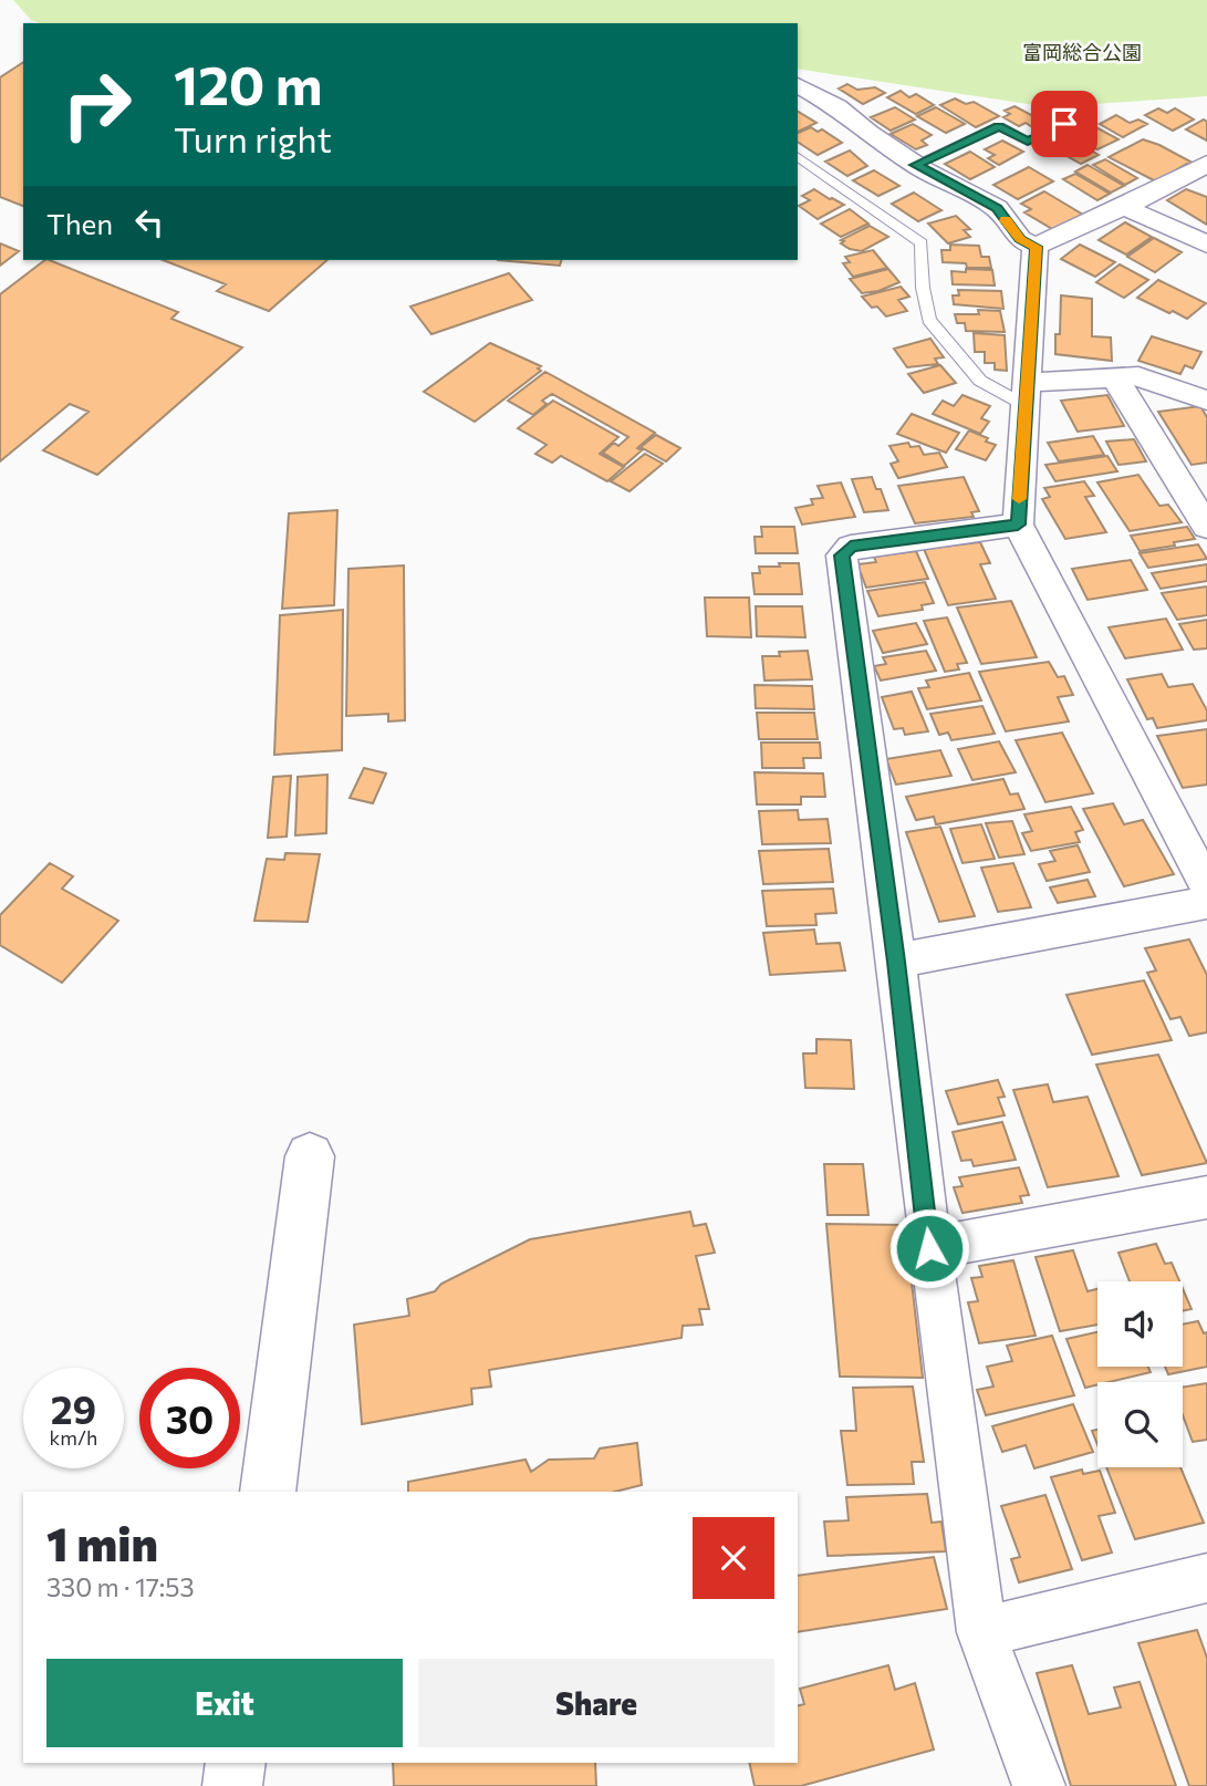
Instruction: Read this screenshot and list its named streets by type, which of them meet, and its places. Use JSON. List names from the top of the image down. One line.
{"parks":["富岡総合公園"],"page":{"turn":["120 m","Turn right"],"then":"Then","speed":"29 km/h","limit":"30","heading":["1 min","330 m · 17:53"],"buttons":["Exit","Share"]}}
